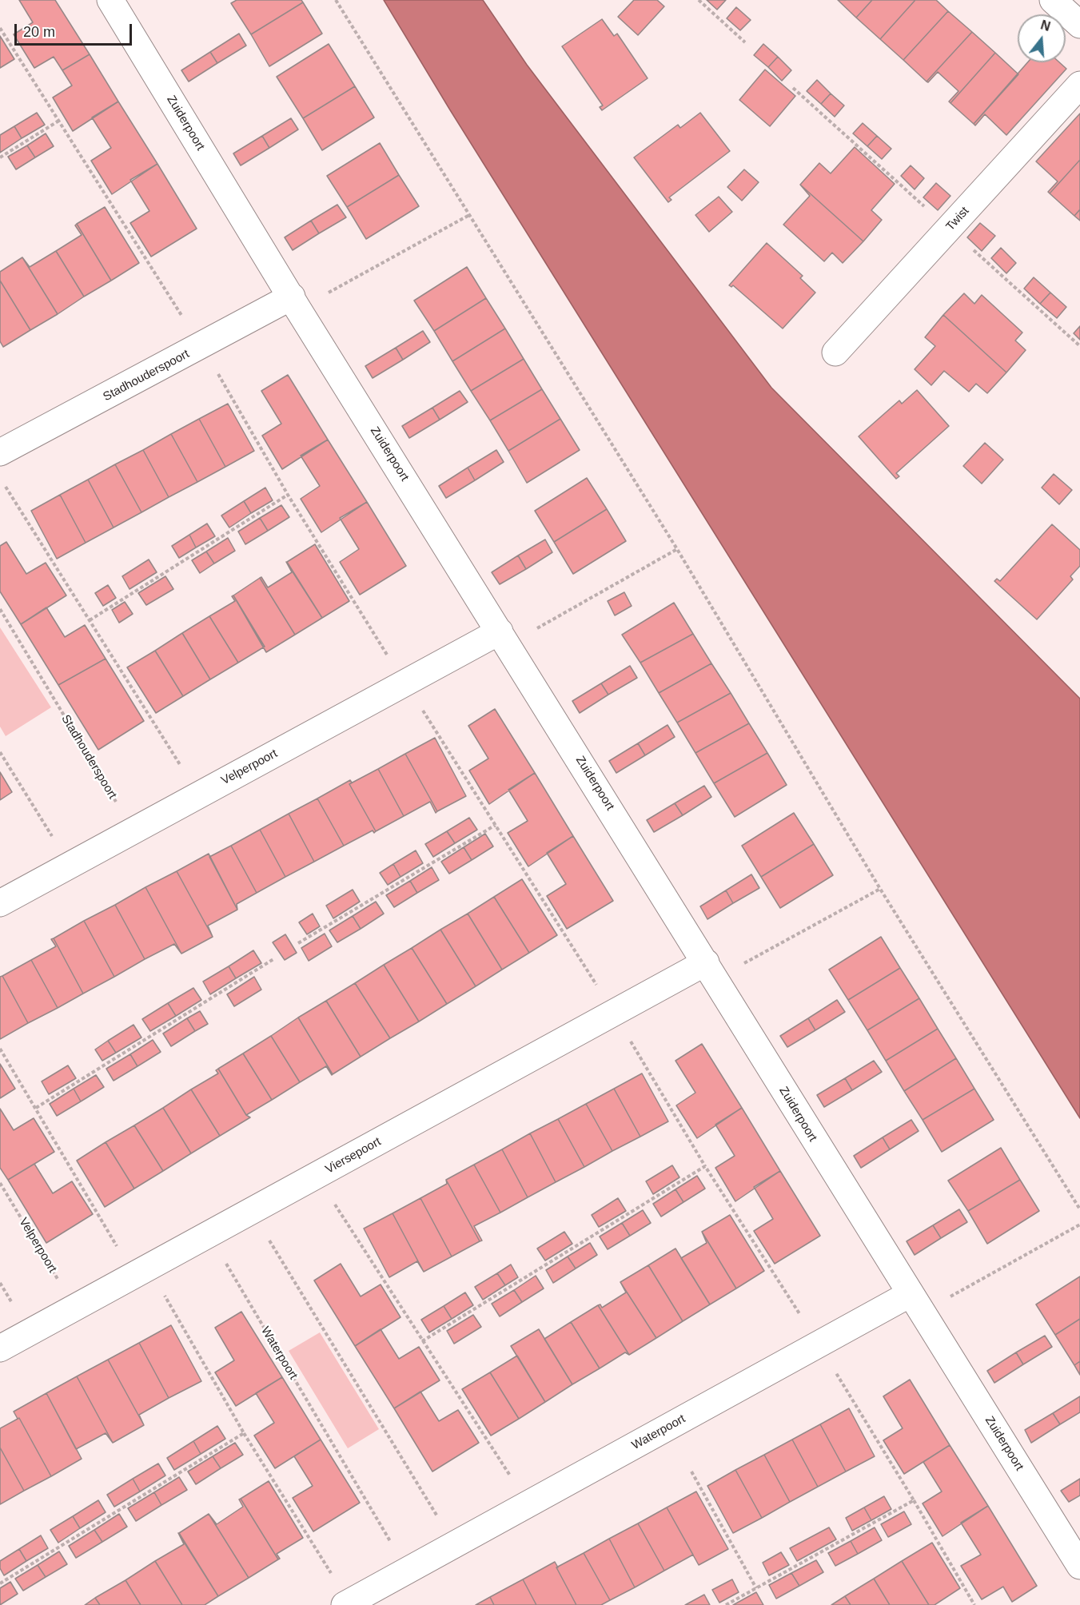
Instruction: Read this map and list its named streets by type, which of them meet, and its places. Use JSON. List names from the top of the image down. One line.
{"streets":{"street":["Zuiderpoort","Twist","Stadhouderspoort","Velperpoort","Viersepoort","Waterpoort"]},"crossings":[["Zuiderpoort","Stadhouderspoort"],["Zuiderpoort","Velperpoort"],["Zuiderpoort","Viersepoort"],["Zuiderpoort","Waterpoort"],["Stadhouderspoort","Velperpoort"],["Velperpoort","Viersepoort"],["Viersepoort","Waterpoort"]],"scale_bar":"20 m","north":"top"}
